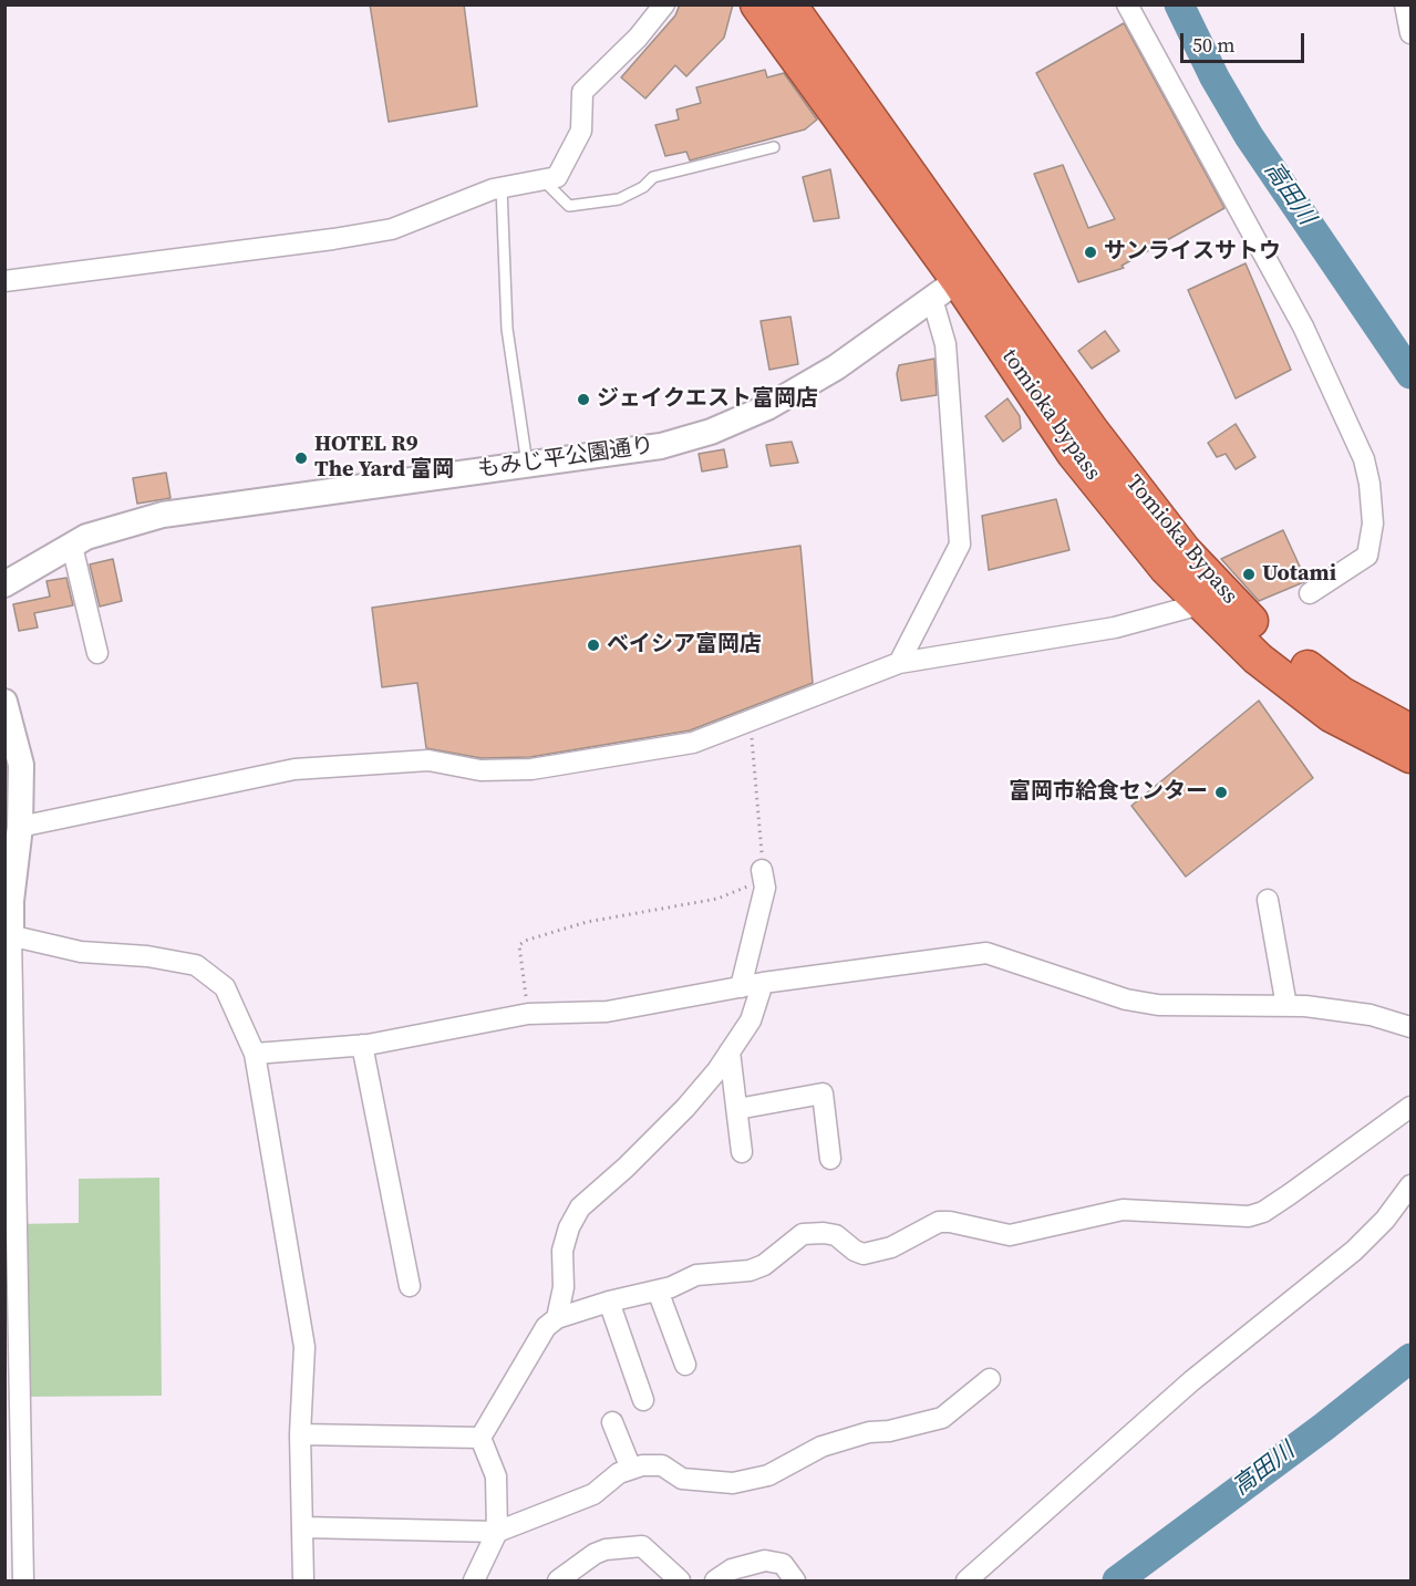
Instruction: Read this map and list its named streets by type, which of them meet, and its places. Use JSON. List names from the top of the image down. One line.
{"streets":{"highway":["tomioka bypass","Tomioka Bypass"],"street":["もみじ平公園通り"]},"crossings":[["tomioka bypass","もみじ平公園通り"],["tomioka bypass","Tomioka Bypass"],["もみじ平公園通り","Tomioka Bypass"]],"water":["高田川"],"places":["サンライスサトウ","ジェイクエスト富岡店","HOTEL R9 The Yard 富岡","Uotami","ベイシア富岡店","富岡市給食センター"],"scale_bar":"50 m"}
